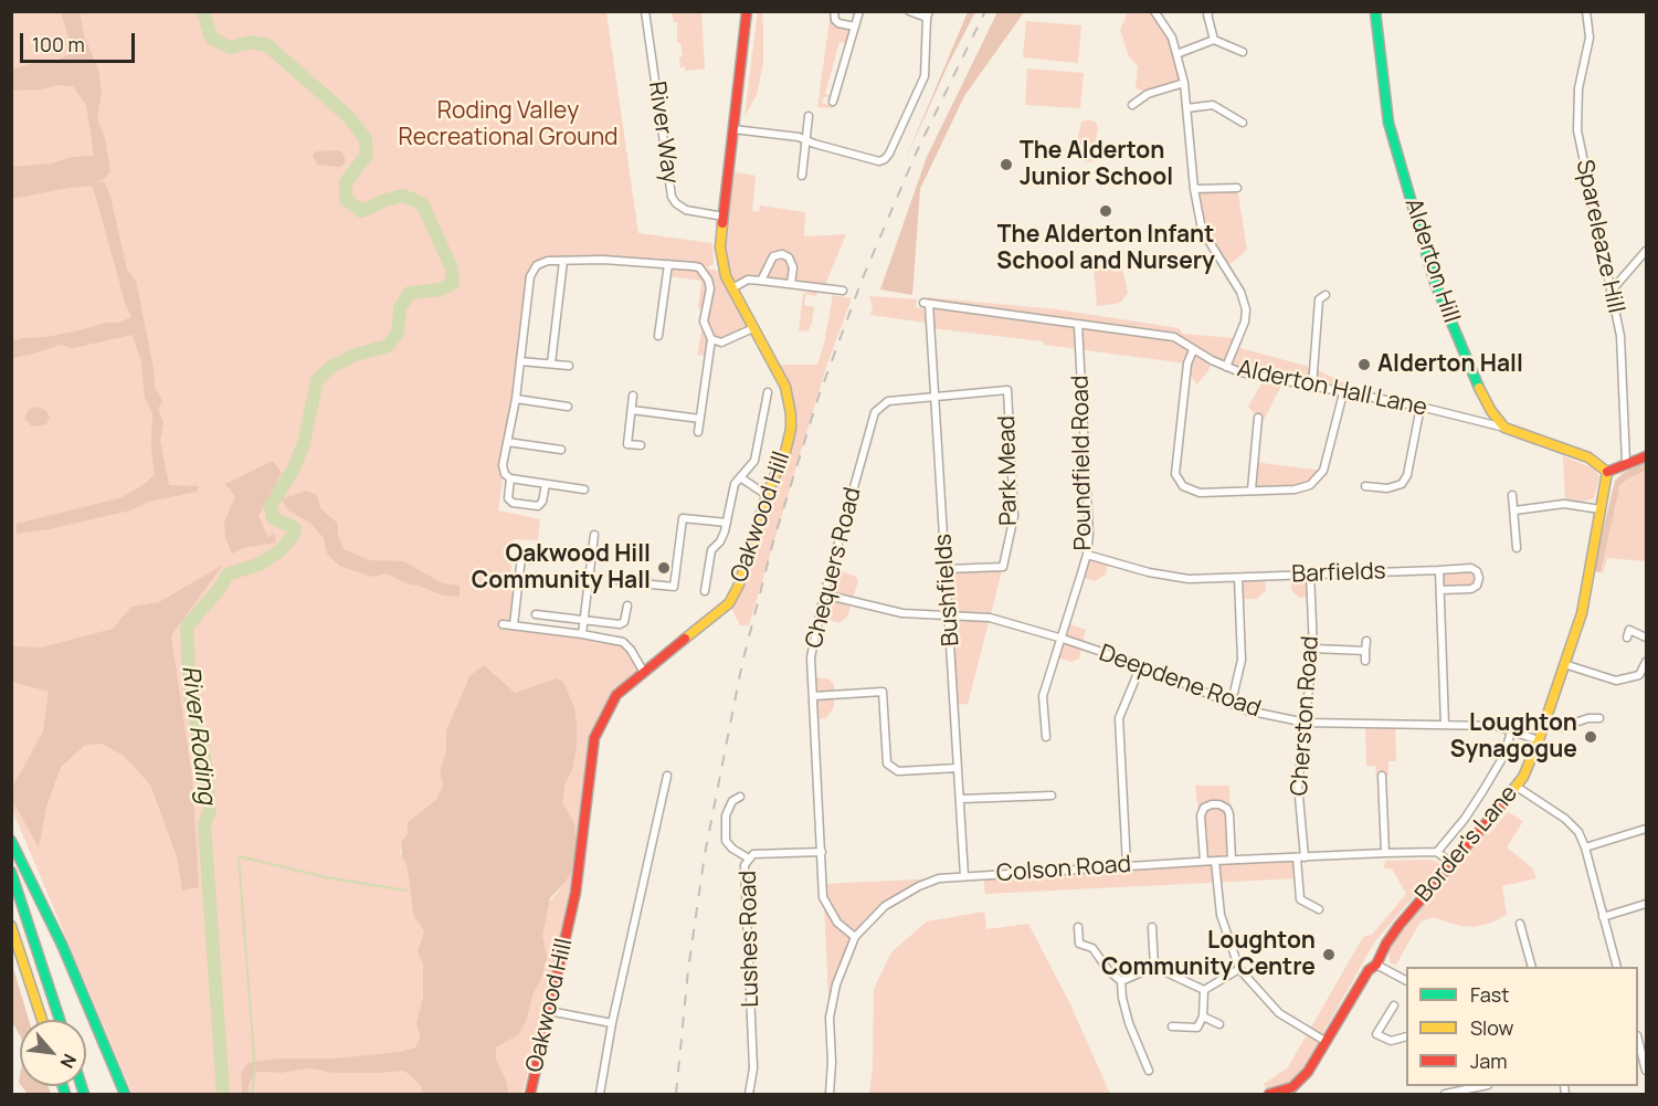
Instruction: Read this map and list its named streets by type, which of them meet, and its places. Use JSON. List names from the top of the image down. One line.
{"streets":{"main road":["Alderton Hill","Oakwood Hill","Border's Lane"],"street":["River Way","Spareleaze Hill","Alderton Hall Lane","Poundfield Road","Park Mead","Chequers Road","Barfields","Bushfields","Deepdene Road","Cherston Road","Colson Road","Lushes Road"]},"crossings":[["River Way","Oakwood Hill"],["Alderton Hill","Alderton Hall Lane"],["Alderton Hall Lane","Poundfield Road"],["Alderton Hall Lane","Bushfields"],["Poundfield Road","Barfields"],["Poundfield Road","Deepdene Road"],["Park Mead","Chequers Road"],["Park Mead","Bushfields"],["Chequers Road","Bushfields"],["Chequers Road","Deepdene Road"],["Chequers Road","Colson Road"],["Chequers Road","Lushes Road"],["Barfields","Cherston Road"],["Bushfields","Deepdene Road"],["Bushfields","Colson Road"],["Deepdene Road","Cherston Road"],["Deepdene Road","Border's Lane"],["Cherston Road","Colson Road"],["Border's Lane","Colson Road"]],"water":["River Roding"],"parks":["Roding Valley Recreational Ground"],"places":["The Alderton Junior School","The Alderton Infant School and Nursery","Alderton Hall","Oakwood Hill Community Hall","Loughton Synagogue","Loughton Community Centre"],"legend":["Fast","Slow","Jam"],"scale_bar":"100 m","north":"bottom right"}
